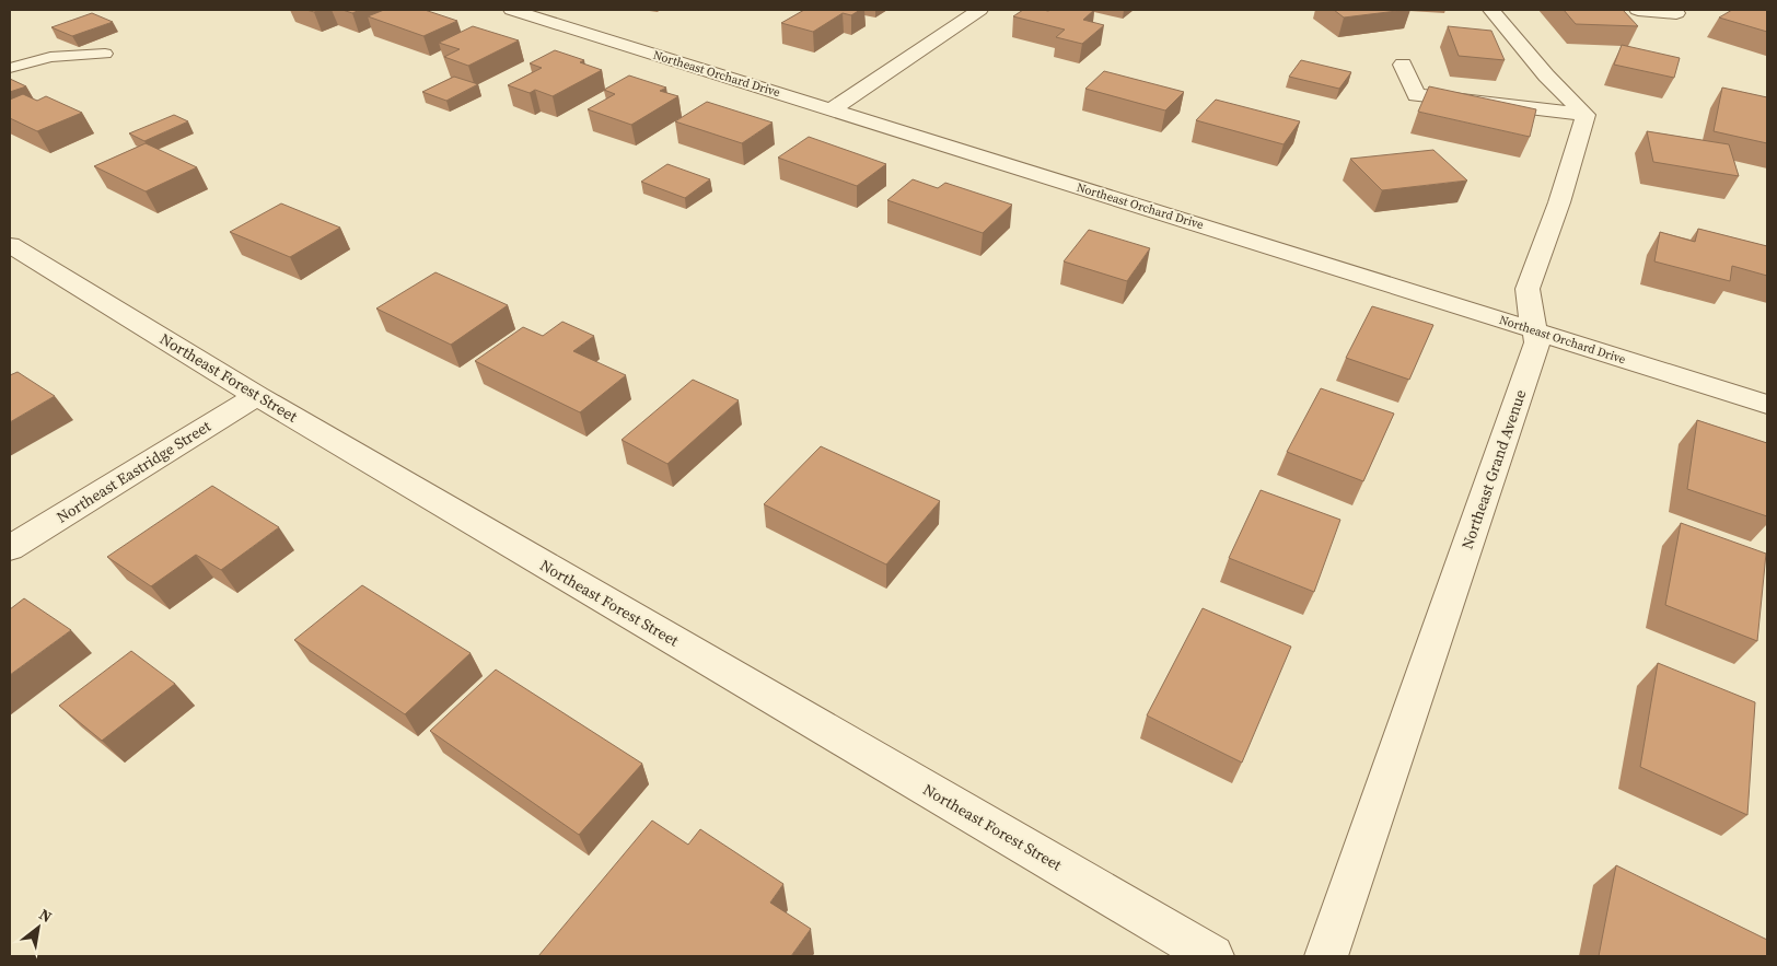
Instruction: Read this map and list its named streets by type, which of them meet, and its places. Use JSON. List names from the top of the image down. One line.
{"streets":{"street":["Northeast Orchard Drive","Northeast Forest Street","Northeast Grand Avenue","Northeast Eastridge Street"]},"crossings":[["Northeast Orchard Drive","Northeast Grand Avenue"],["Northeast Forest Street","Northeast Eastridge Street"]],"north":"top right"}
